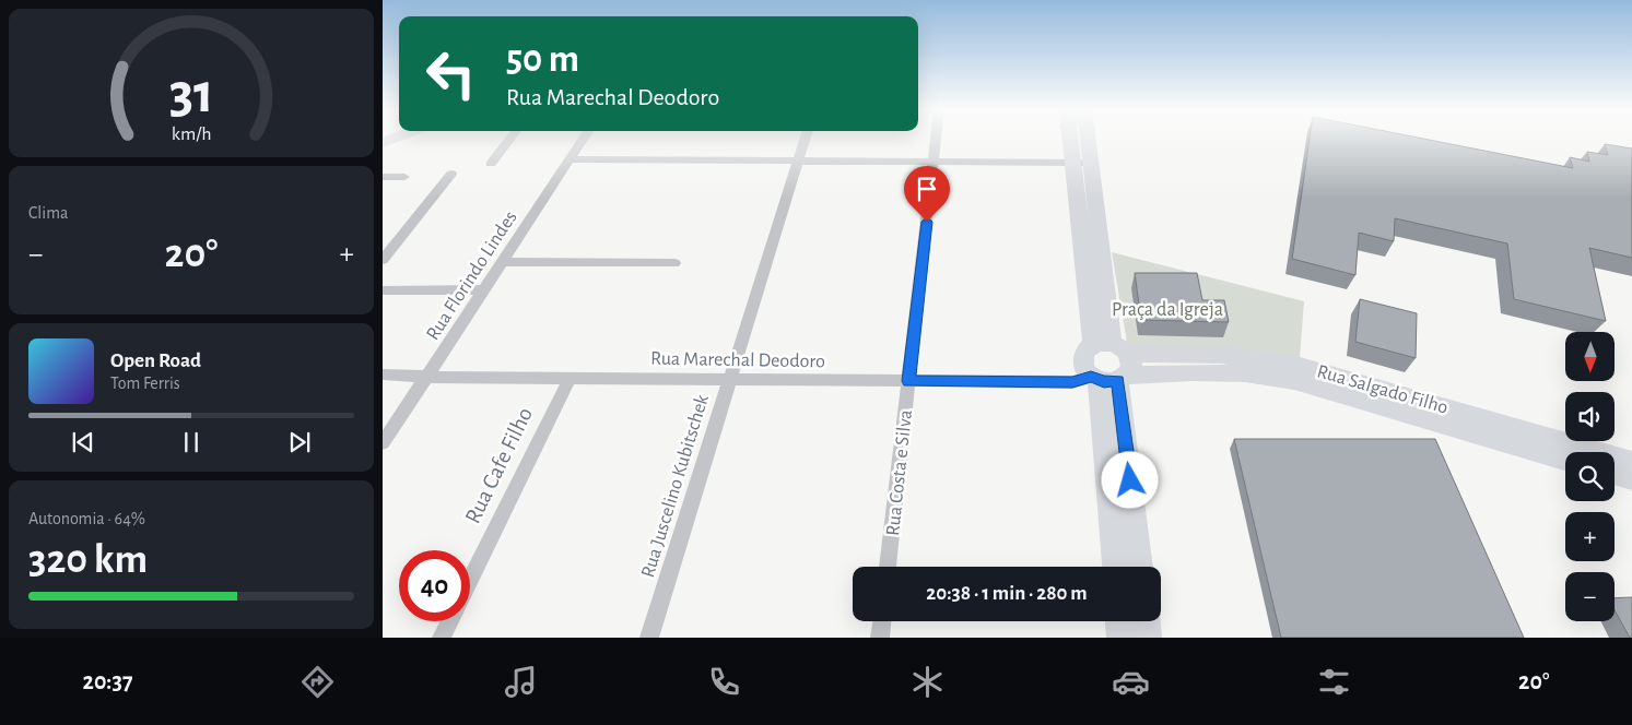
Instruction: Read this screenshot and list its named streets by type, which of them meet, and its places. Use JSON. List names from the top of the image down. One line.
{"streets":{"main road":["Rua Salgado Filho"],"street":["Rua Florindo Lindes","Rua Marechal Deodoro","Rua Cafe Filho","Rua Costa e Silva","Rua Juscelino Kubitschek"]},"crossings":[["Rua Florindo Lindes","Rua Marechal Deodoro"],["Rua Marechal Deodoro","Rua Salgado Filho"],["Rua Marechal Deodoro","Rua Cafe Filho"],["Rua Marechal Deodoro","Rua Costa e Silva"],["Rua Marechal Deodoro","Rua Juscelino Kubitschek"]],"parks":["Praça da Igreja"],"north":"bottom","page":{"turn":["50 m","Rua Marechal Deodoro"],"tile":["Clima",["Autonomia · 64%","320 km"]],"heat":["−","20°","+"],"map_buttons":["+","−"],"song":["Open Road","Tom Ferris"],"limit":"40","trip":"20:38 · 1 min · 280 m","tabs":["20:37","20°"],"gauge":["31","km/h"]}}
